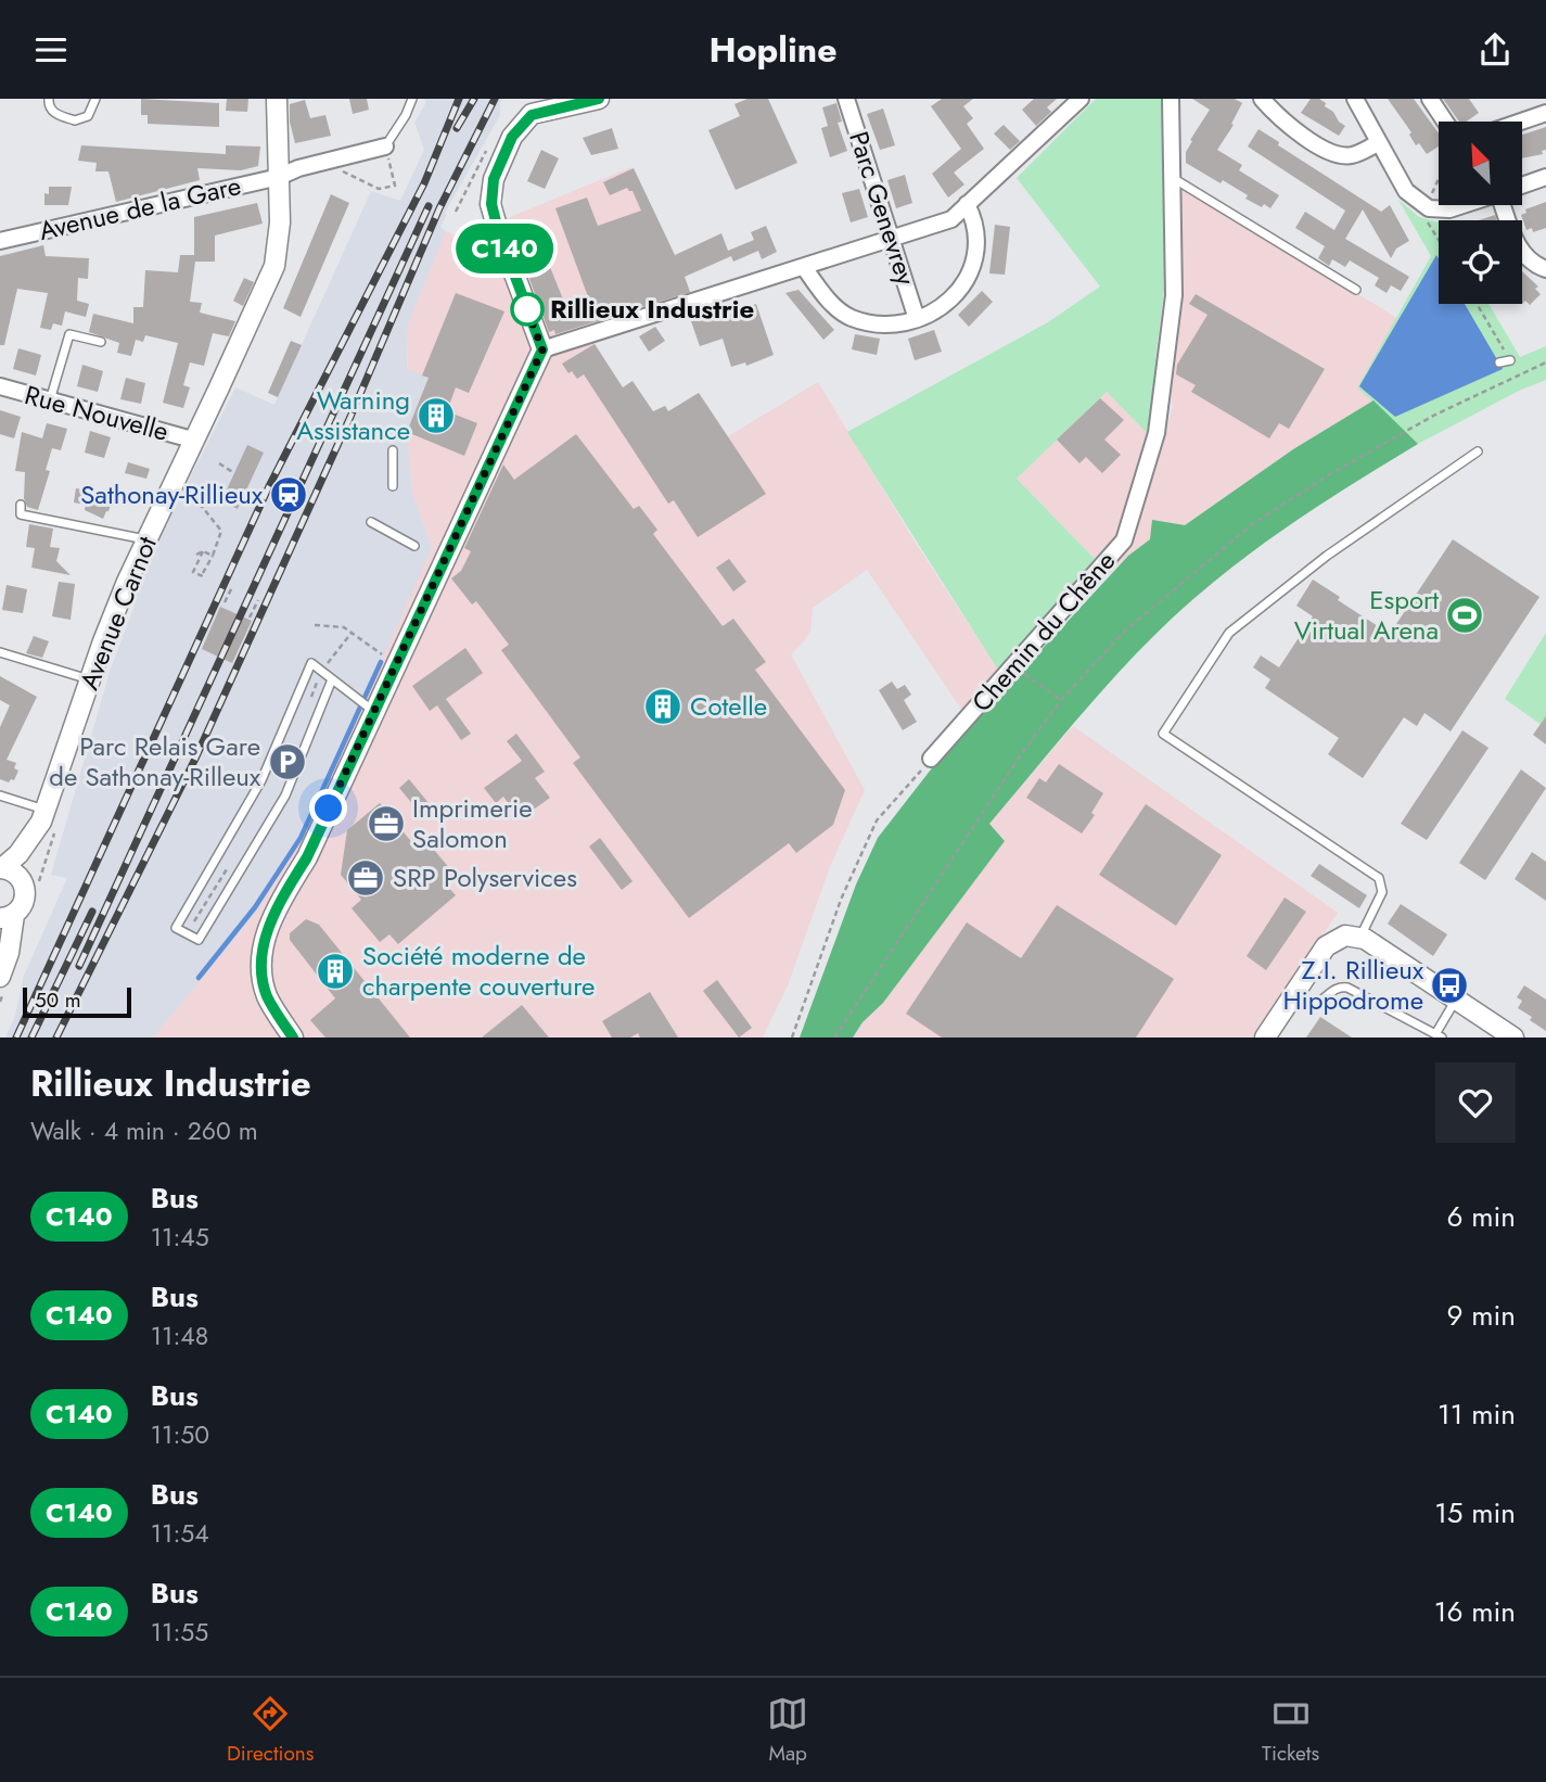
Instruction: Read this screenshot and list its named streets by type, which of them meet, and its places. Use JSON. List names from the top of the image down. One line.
{"streets":{"street":["Avenue de la Gare","Parc Genevrey","Rue Nouvelle","Avenue Carnot","Chemin du Chêne"]},"crossings":[["Avenue de la Gare","Avenue Carnot"],["Rue Nouvelle","Avenue Carnot"]],"places":{"other":["Rillieux Industrie"],"building":["Warning Assistance","Cotelle","Société moderne de charpente couverture"],"station":["Sathonay-Rillieux"],"sports":["Esport Virtual Arena"],"parking":["Parc Relais Gare de Sathonay-Rilleux"],"office":["Imprimerie Salomon","SRP Polyservices"],"bus stop":["Z.I. Rillieux Hippodrome"]},"lines":["bus line C140"],"scale_bar":"50 m","north":"top left","page":{"header":"Hopline","on_map":"C140","scale":"50 m","heading":["Rillieux Industrie","Walk · 4 min · 260 m"],"list":[{"mark":"C140","name":"Bus","note":"11:45","value":"6 min"},{"mark":"C140","name":"Bus","note":"11:48","value":"9 min"},{"mark":"C140","name":"Bus","note":"11:50","value":"11 min"},{"mark":"C140","name":"Bus","note":"11:54","value":"15 min"},{"mark":"C140","name":"Bus","note":"11:55","value":"16 min"}],"tabs":["Directions","Map","Tickets"]}}
